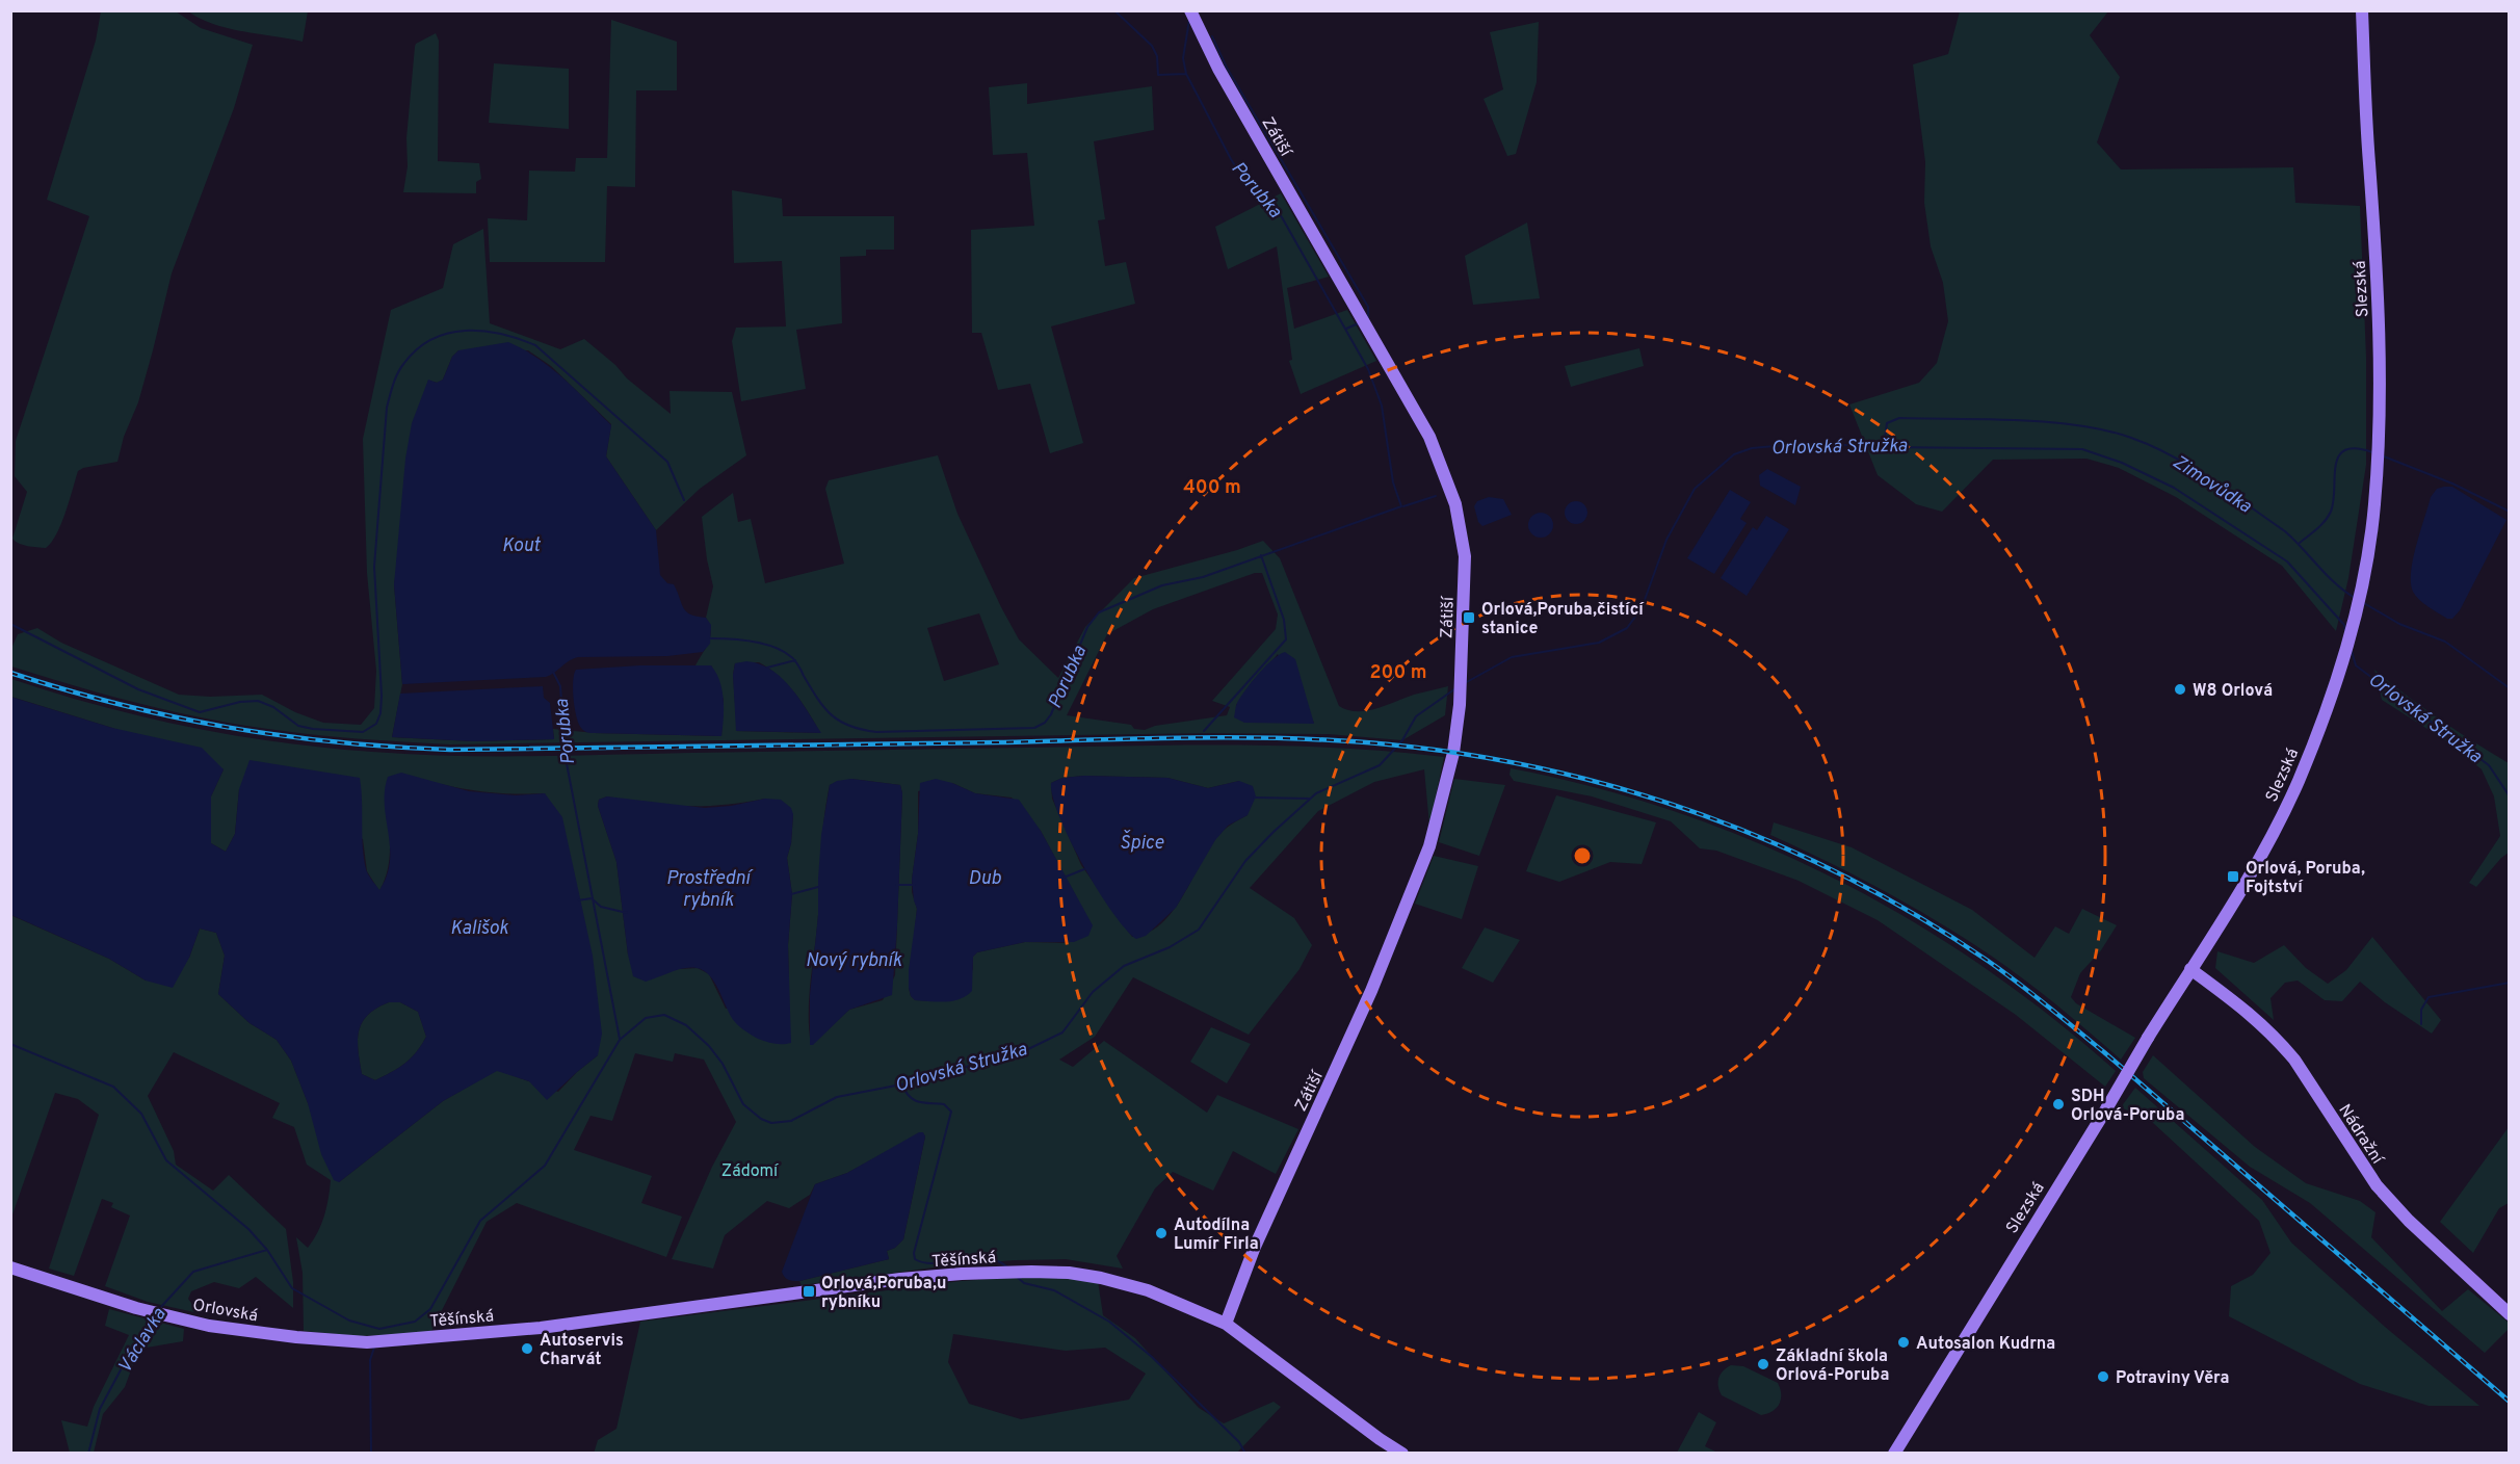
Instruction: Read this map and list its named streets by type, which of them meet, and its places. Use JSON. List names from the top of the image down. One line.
{"streets":{"street":["Zátiší","Slezská","Nádražní","Těšínská","Orlovská"]},"crossings":[["Zátiší","Těšínská"],["Slezská","Nádražní"],["Těšínská","Orlovská"]],"water":["Porubka","Orlovská Stružka","Zimovůdka","Kout","Špice","Prostřední rybník","Dub","Kališok","Nový rybník","Václavka"],"parks":["Zádomí"],"places":{"transit":["Orlová,Poruba,čistící stanice","Orlová, Poruba, Fojtství","Orlová,Poruba,u rybníku"],"other":["W8 Orlová","SDH Orlová-Poruba","Autodílna Lumír Firla","Autosalon Kudrna","Autoservis Charvát","Základní škola Orlová-Poruba","Potraviny Věra"]},"rings":["400 m","200 m"]}
